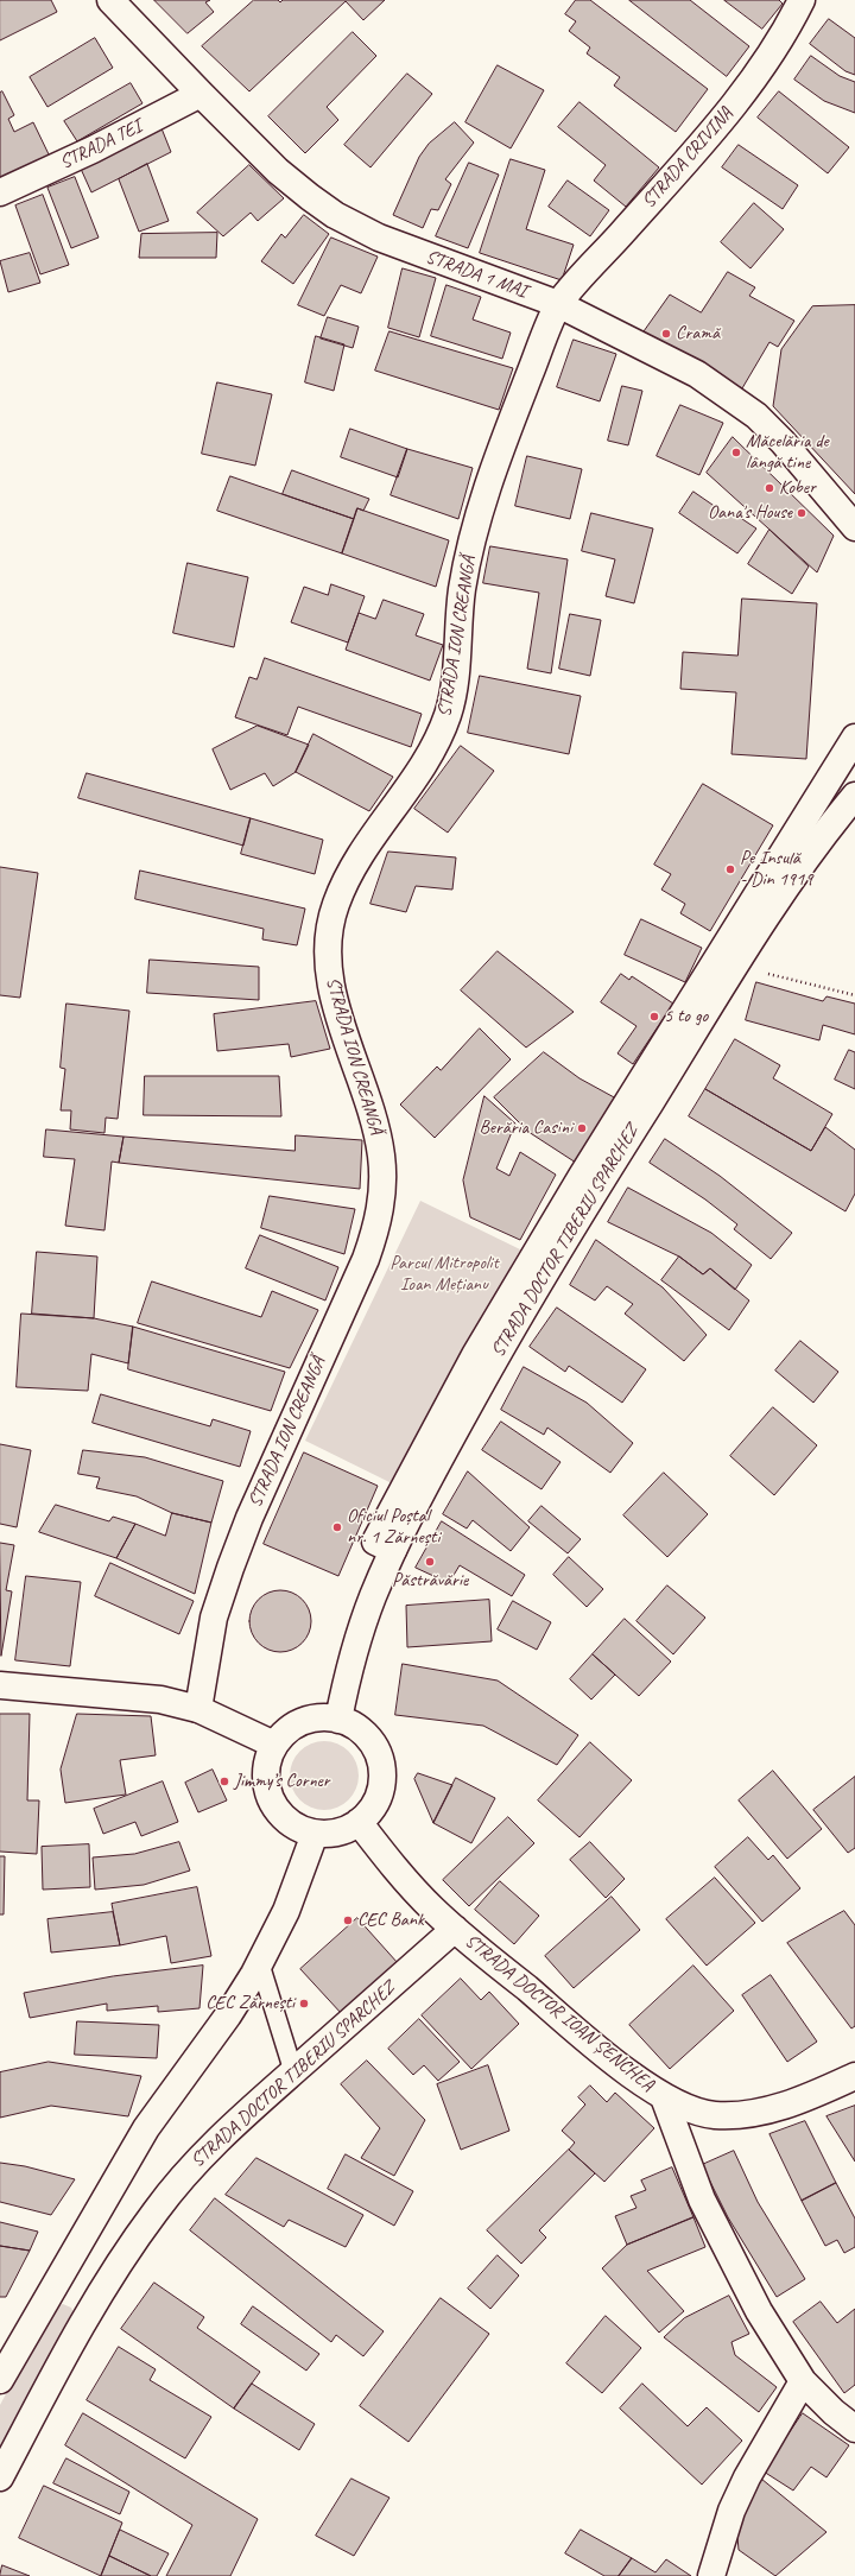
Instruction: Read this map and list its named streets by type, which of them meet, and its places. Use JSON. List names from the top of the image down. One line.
{"streets":{"street":["STRADA TEI","STRADA CRIVINA","STRADA 1 MAI","STRADA ION CREANGĂ","STRADA DOCTOR TIBERIU SPARCHEZ","STRADA DOCTOR IOAN ȘENCHEA"]},"crossings":[["STRADA TEI","STRADA 1 MAI"],["STRADA CRIVINA","STRADA 1 MAI"],["STRADA CRIVINA","STRADA ION CREANGĂ"],["STRADA 1 MAI","STRADA ION CREANGĂ"],["STRADA DOCTOR TIBERIU SPARCHEZ","STRADA DOCTOR IOAN ȘENCHEA"]],"parks":["Parcul Mitropolit Ioan Mețianu"],"places":["Cramă","Măcelăria de lângă tine","Kober","Oana's House","Pe Insulă - Din 1919","5 to go","Berăria Casini","Oficiul Poștal nr. 1 Zărnești","Păstrăvărie","Jimmy’s Corner","CEC Bank","CEC Zărnești"]}
